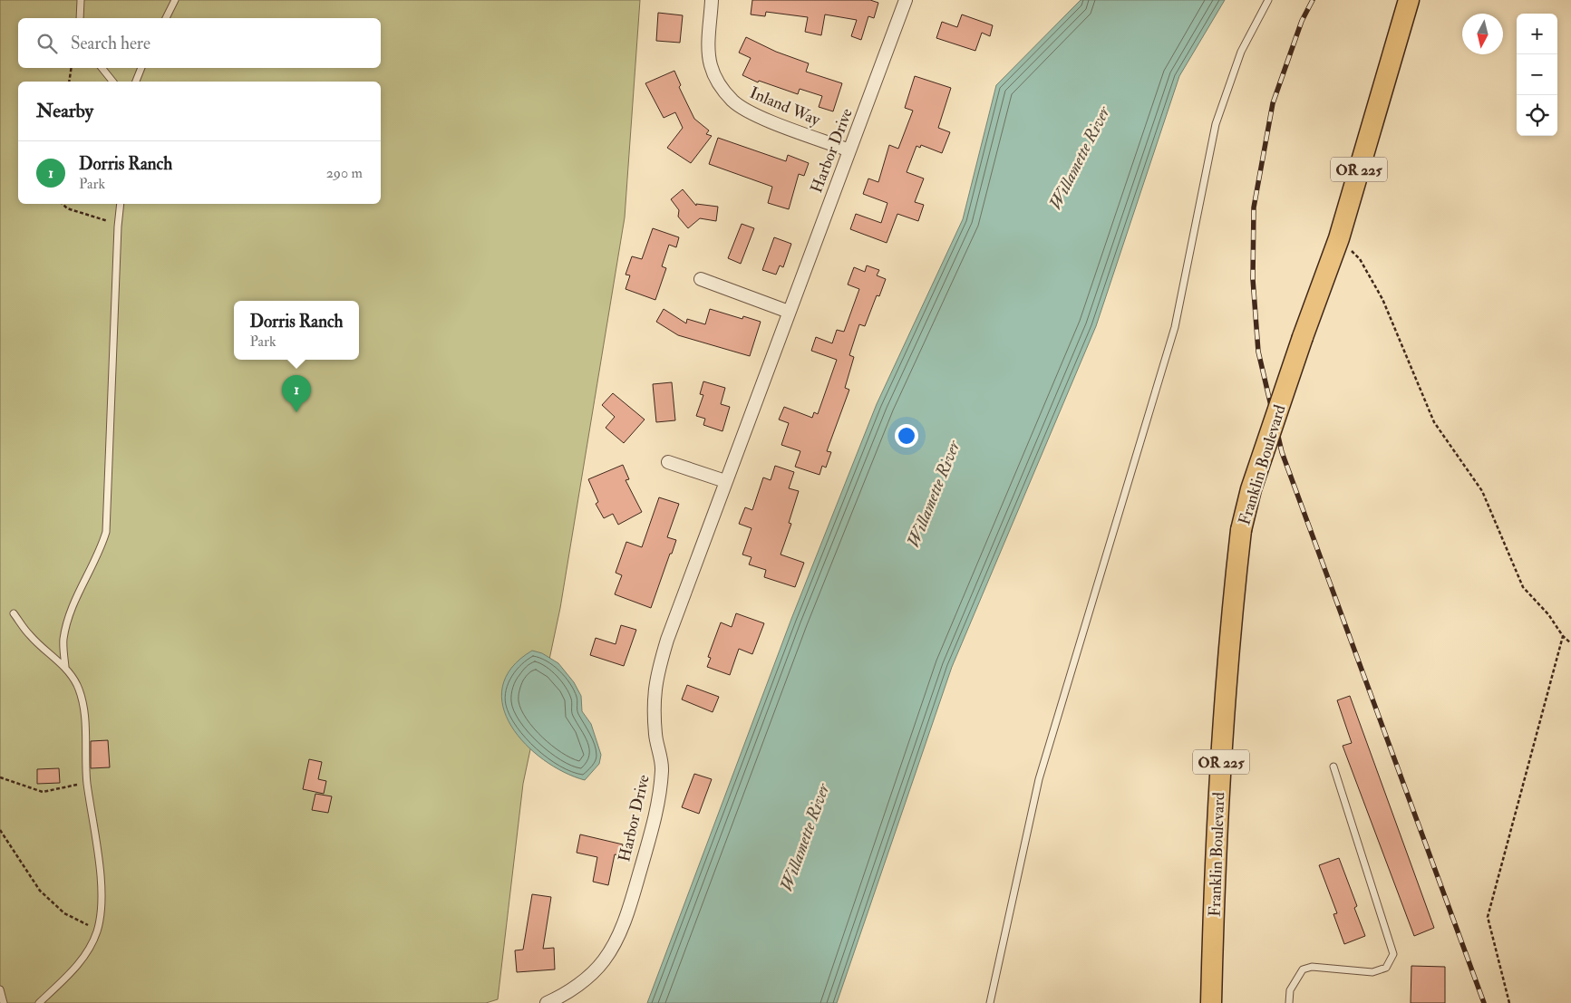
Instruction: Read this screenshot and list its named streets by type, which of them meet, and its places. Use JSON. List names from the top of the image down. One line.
{"streets":{"main road":["OR 225","Franklin Boulevard"],"street":["Inland Way","Harbor Drive"]},"crossings":[["Inland Way","Harbor Drive"]],"water":["Willamette River"],"north":"bottom","page":{"map_buttons":["+","−"],"search":"Search here","heading":"Nearby","list":[{"mark":"1","name":"Dorris Ranch","note":"Park","value":"290 m"}],"popup":["Dorris Ranch","Park"],"pins":"1"}}
